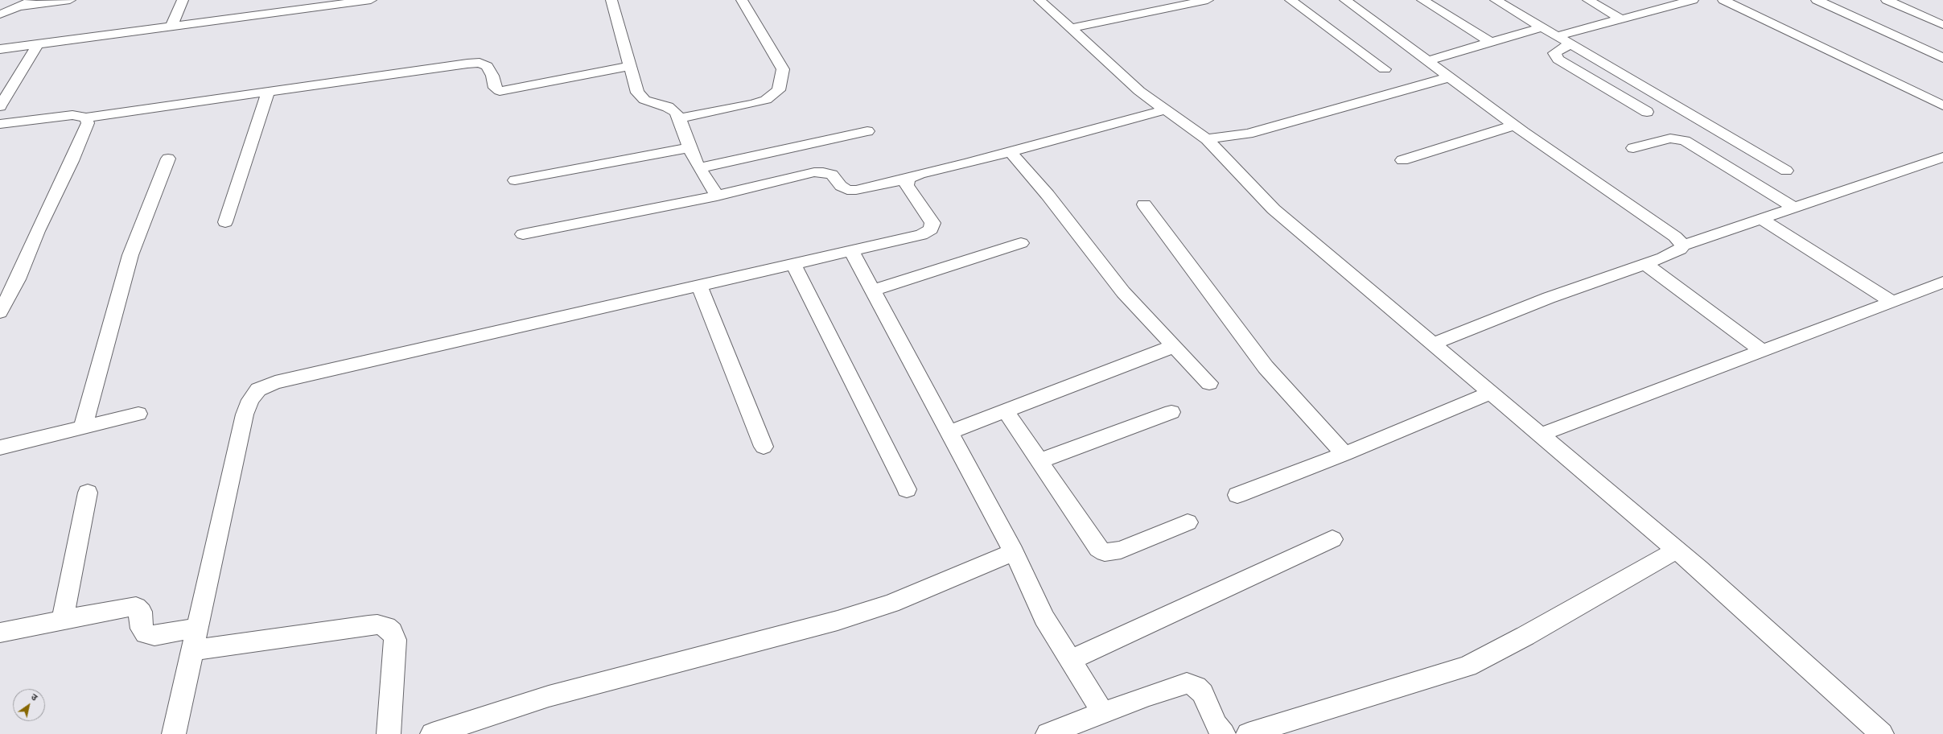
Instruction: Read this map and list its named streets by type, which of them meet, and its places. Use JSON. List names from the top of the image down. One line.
{"north":"top right"}
